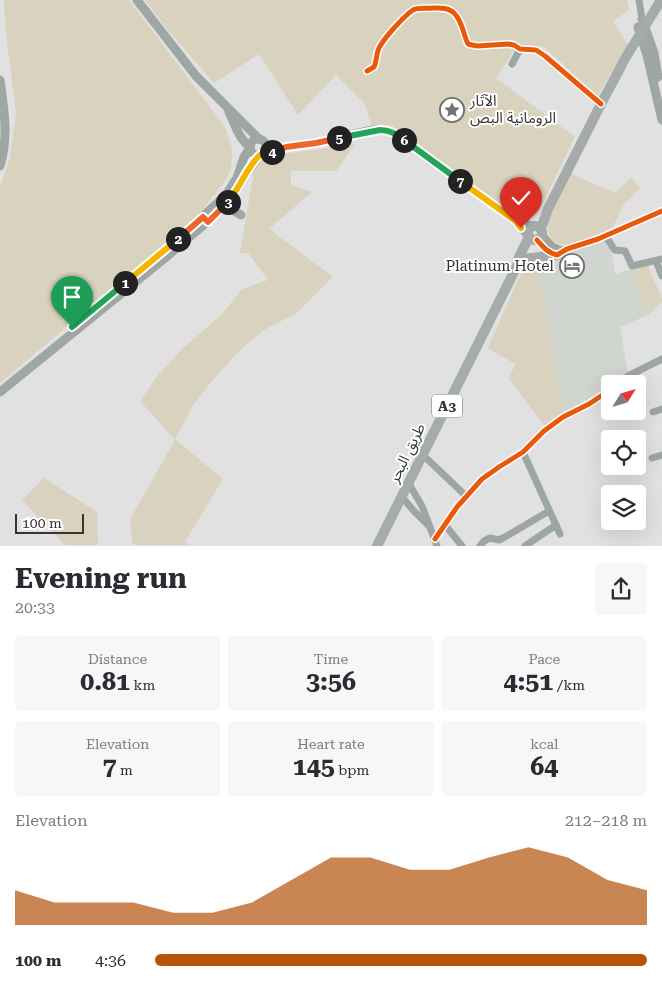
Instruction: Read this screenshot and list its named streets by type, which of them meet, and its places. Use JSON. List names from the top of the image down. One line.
{"streets":{"highway":["A3","طريق البحر"]},"places":{"place":["الآثار الرومانية البص"],"hotel":["Platinum Hotel"]},"scale_bar":"100 m","north":"top right","page":{"pins":["5","6","4","7","3","2","1"],"scale":"100 m","heading":["Evening run","20:33"],"stats":[["Distance","0.81 km"],["Time","3:56"],["Pace","4:51 /km"],["Elevation","7 m"],["Heart rate","145 bpm"],["kcal","64"]],"chart":["Elevation","212–218 m"],"list":[{"name":"100 m","note":"4:36"}]}}
